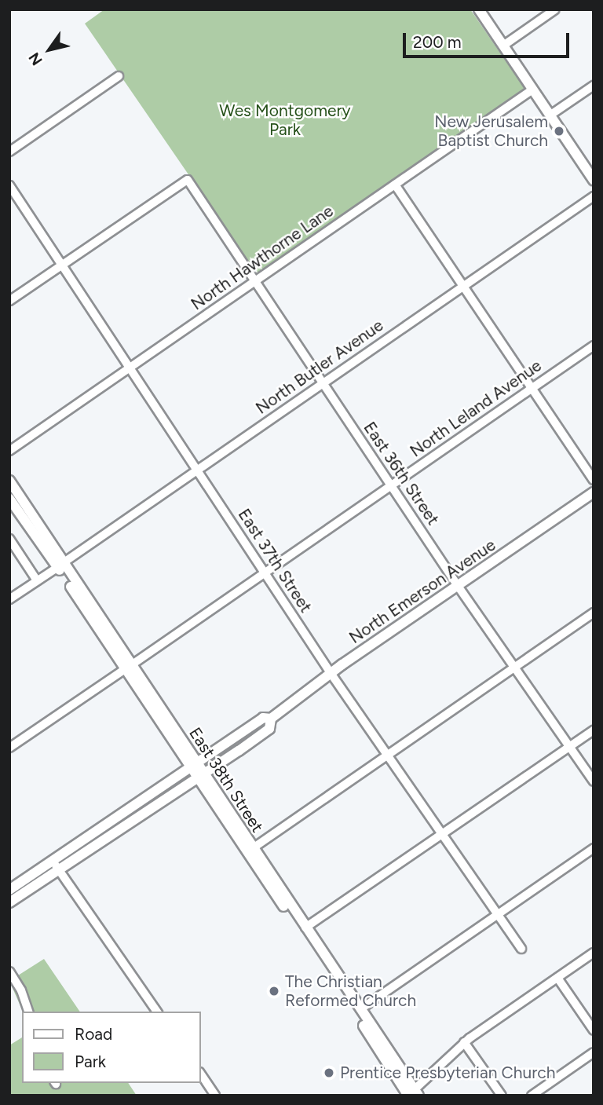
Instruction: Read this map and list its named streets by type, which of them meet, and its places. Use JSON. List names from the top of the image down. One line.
{"streets":{"main road":["North Emerson Avenue","East 38th Street"],"street":["North Hawthorne Lane","North Butler Avenue","North Leland Avenue","East 36th Street","East 37th Street"]},"crossings":[["North Hawthorne Lane","East 36th Street"],["North Hawthorne Lane","East 37th Street"],["North Butler Avenue","East 36th Street"],["North Butler Avenue","East 37th Street"],["North Butler Avenue","East 38th Street"],["North Leland Avenue","East 36th Street"],["North Leland Avenue","East 37th Street"],["North Leland Avenue","East 38th Street"],["East 36th Street","East 37th Street"],["East 36th Street","North Emerson Avenue"],["East 37th Street","North Emerson Avenue"],["North Emerson Avenue","East 38th Street"]],"parks":["Wes Montgomery Park"],"places":["New Jerusalem Baptist Church","The Christian Reformed Church","Prentice Presbyterian Church"],"legend":["Road","Park"],"scale_bar":"200 m","north":"bottom left"}
